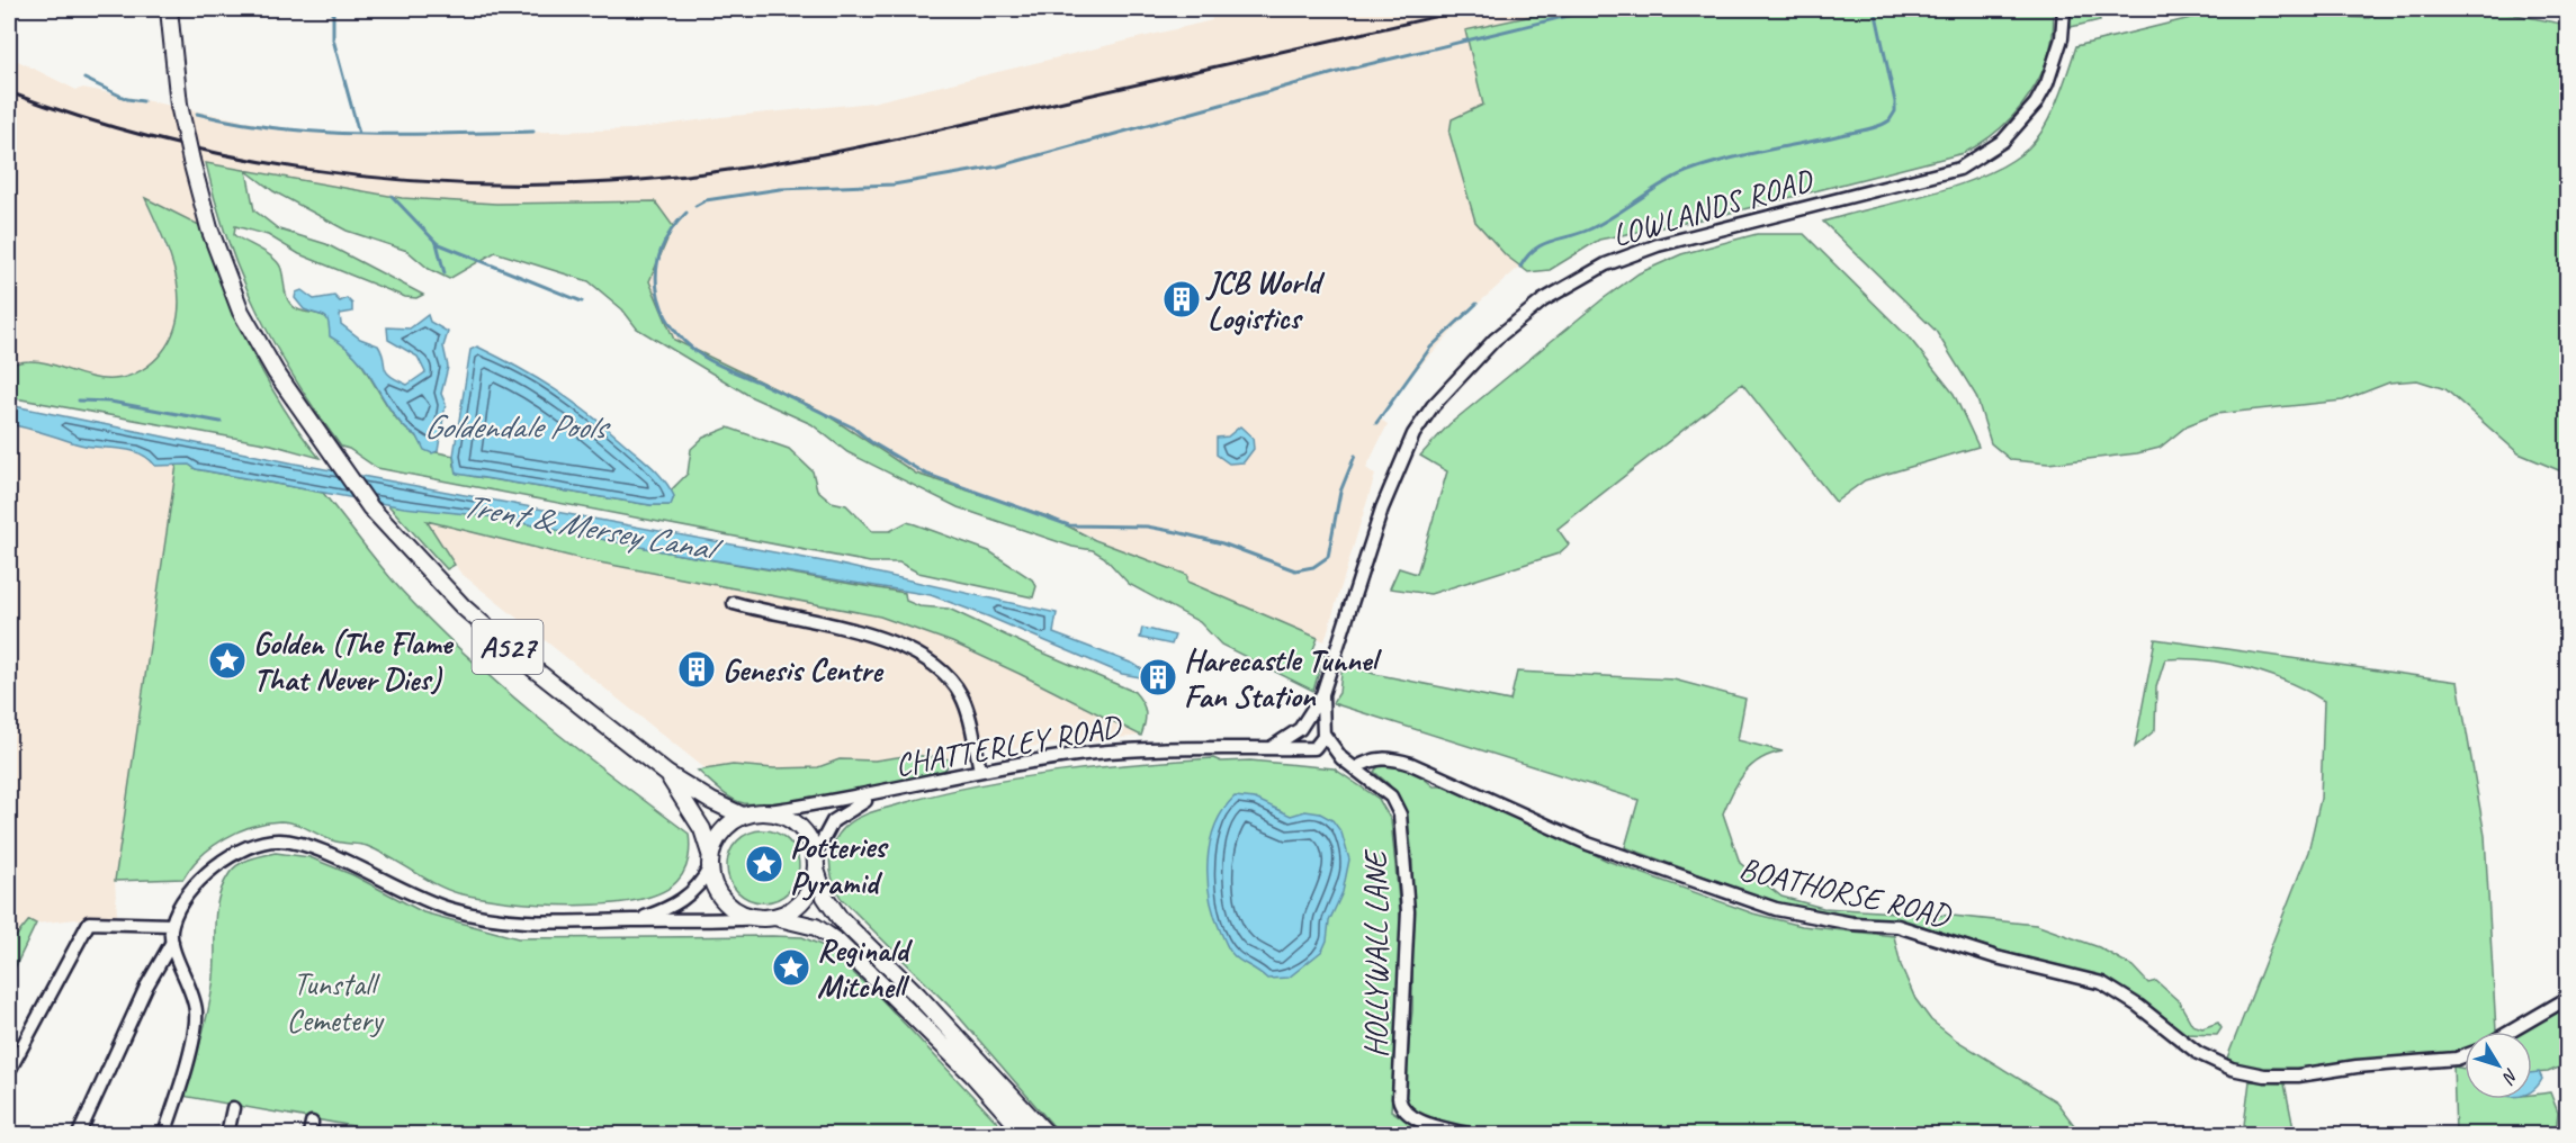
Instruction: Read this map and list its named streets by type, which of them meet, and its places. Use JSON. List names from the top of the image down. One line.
{"streets":{"main road":["A527"],"street":["LOWLANDS ROAD","CHATTERLEY ROAD","BOATHORSE ROAD","HOLLYWALL LANE"]},"crossings":[["LOWLANDS ROAD","CHATTERLEY ROAD"],["LOWLANDS ROAD","HOLLYWALL LANE"],["A527","CHATTERLEY ROAD"],["CHATTERLEY ROAD","HOLLYWALL LANE"],["BOATHORSE ROAD","HOLLYWALL LANE"]],"water":["Goldendale Pools","Trent & Mersey Canal"],"parks":["Tunstall Cemetery"],"places":{"building":["JCB World Logistics","Genesis Centre","Harecastle Tunnel Fan Station"],"place":["Golden (The Flame That Never Dies)","Potteries Pyramid","Reginald Mitchell"]},"north":"bottom right"}
